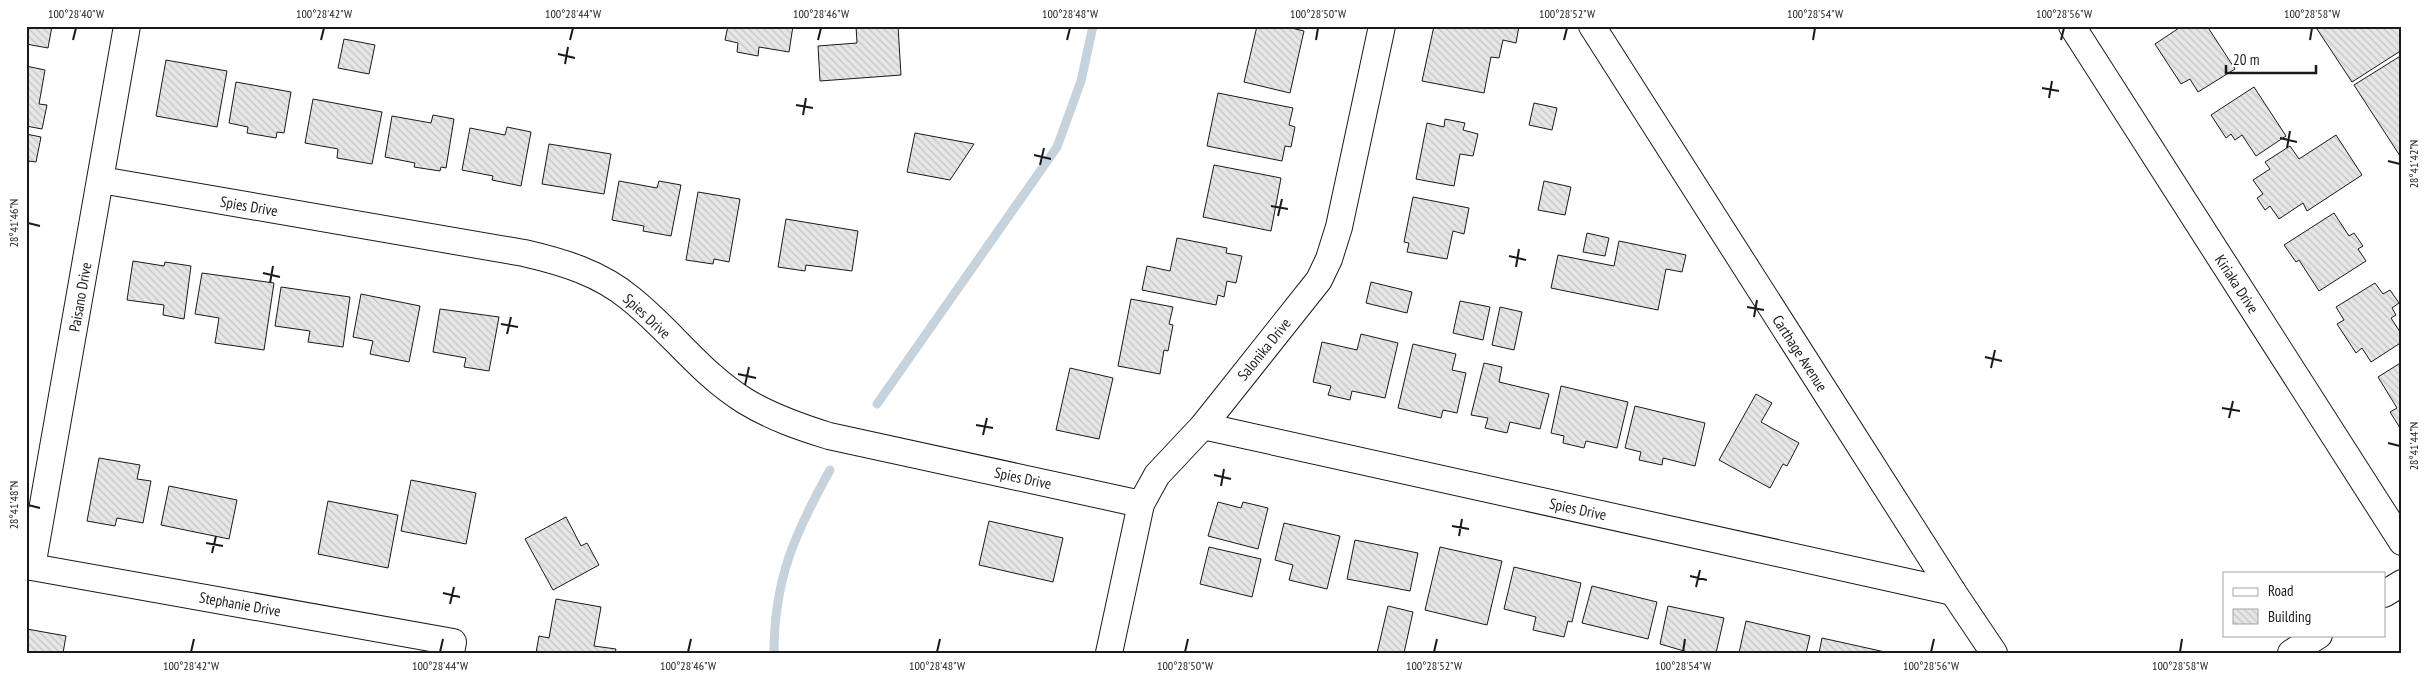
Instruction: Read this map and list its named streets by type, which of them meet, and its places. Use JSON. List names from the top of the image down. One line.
{"streets":{"street":["Spies Drive","Kiriaka Drive","Paisano Drive","Salonika Drive","Carthage Avenue","Stephanie Drive"]},"crossings":[["Spies Drive","Paisano Drive"],["Spies Drive","Salonika Drive"],["Spies Drive","Carthage Avenue"],["Paisano Drive","Stephanie Drive"]],"legend":["Road","Building"],"scale_bar":"20 m","coordinates":["100°28'40\"W","100°28'42\"W","100°28'44\"W","100°28'46\"W","100°28'48\"W","100°28'50\"W","100°28'52\"W","100°28'54\"W","100°28'56\"W","100°28'58\"W","28°41'42\"N","28°41'46\"N","28°41'44\"N","28°41'48\"N"]}
